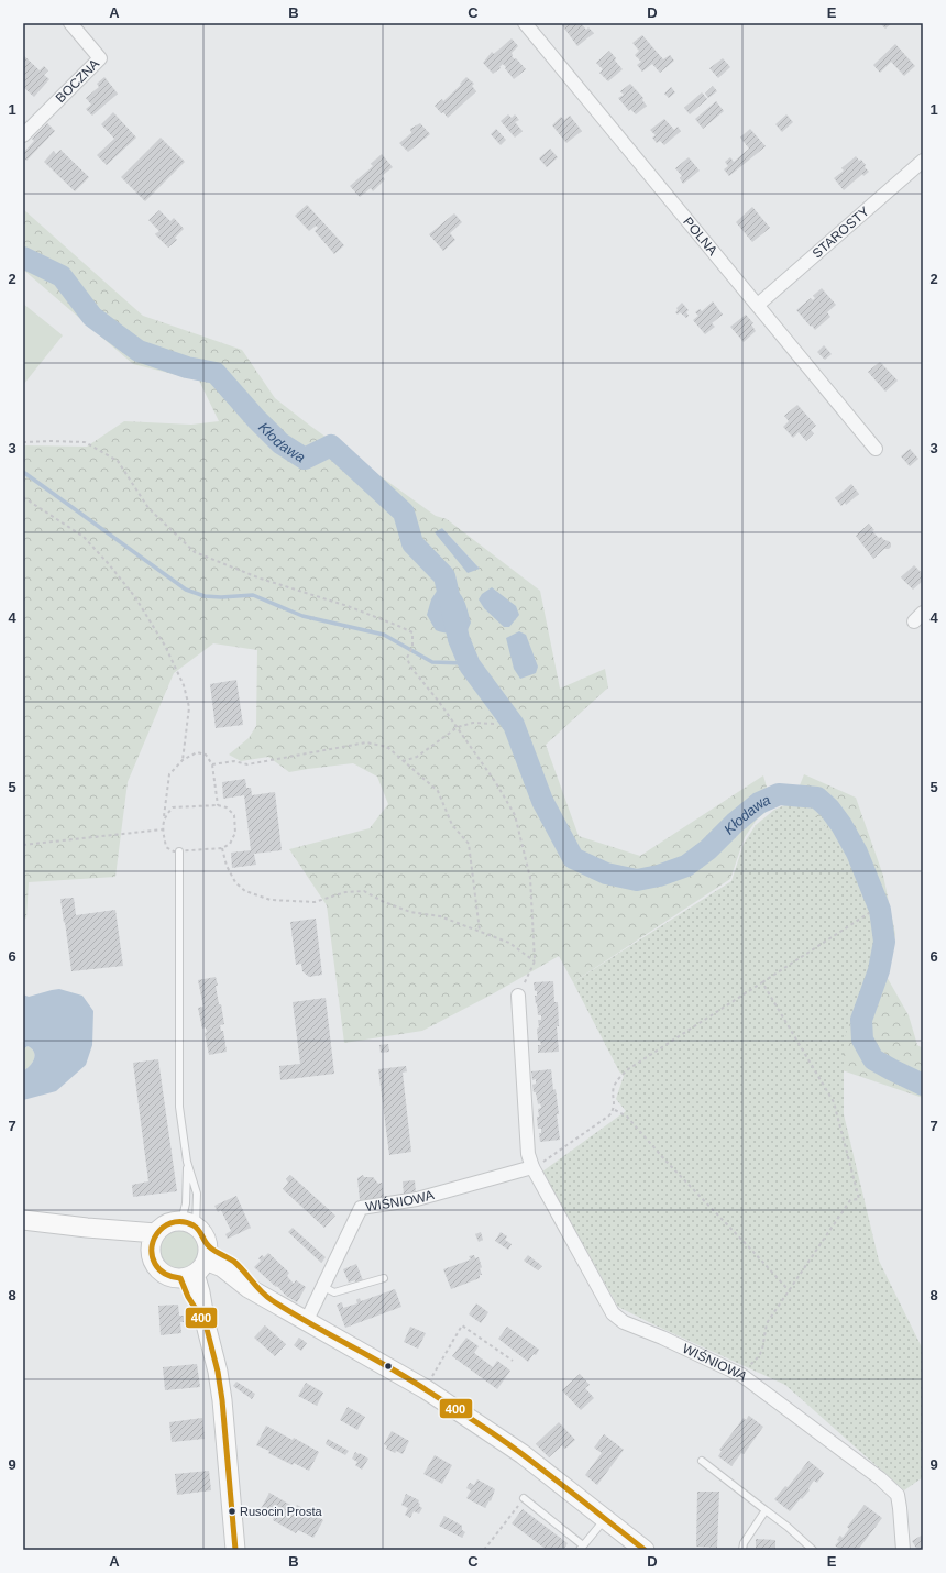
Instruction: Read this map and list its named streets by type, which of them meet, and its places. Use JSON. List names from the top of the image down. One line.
{"streets":{"street":["BOCZNA","STAROSTY","POLNA","WIŚNIOWA"]},"crossings":[["STAROSTY","POLNA"]],"water":["Kłodawa"],"places":["Rusocin Prosta"],"lines":["transit line 400"],"grid":{"columns":["A","B","C","D","E"],"rows":["1","2","3","4","5","6","7","8","9"]}}
